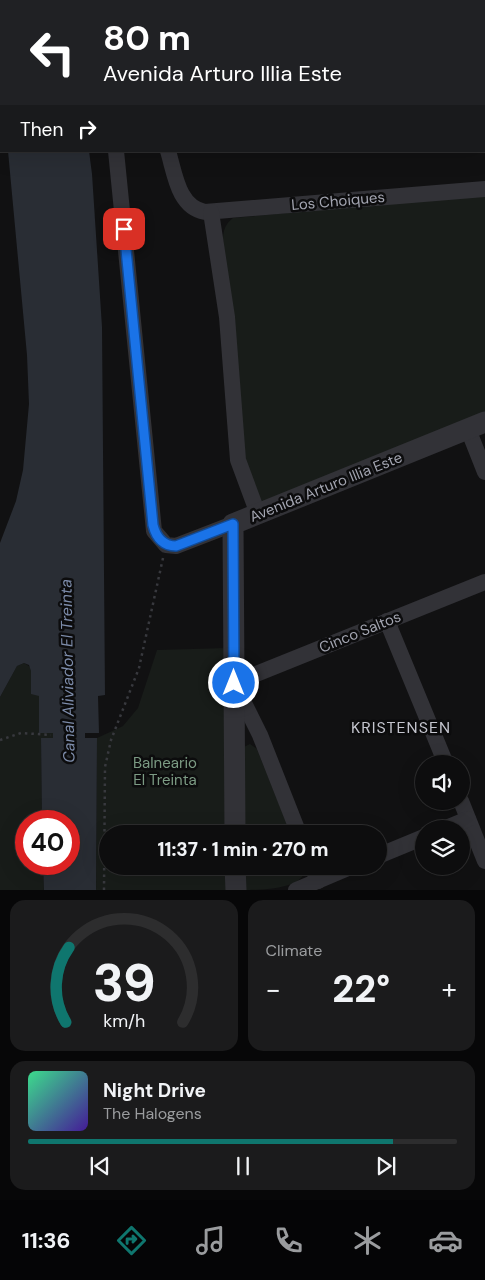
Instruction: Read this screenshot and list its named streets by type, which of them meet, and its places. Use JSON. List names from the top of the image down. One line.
{"streets":{"street":["Los Choiques","Avenida Arturo Illia Este","Cinco Saltos"]},"districts":["KRISTENSEN"],"water":["Canal Aliviador El Treinta"],"parks":["Balneario El Treinta"],"page":{"turn":["80 m","Avenida Arturo Illia Este"],"then":"Then","limit":"40","trip":"11:37 · 1 min · 270 m","tile":"Climate","heat":["−","22°","+"],"song":["Night Drive","The Halogens"],"tabs":"11:36","gauge":["39","km/h"]}}
